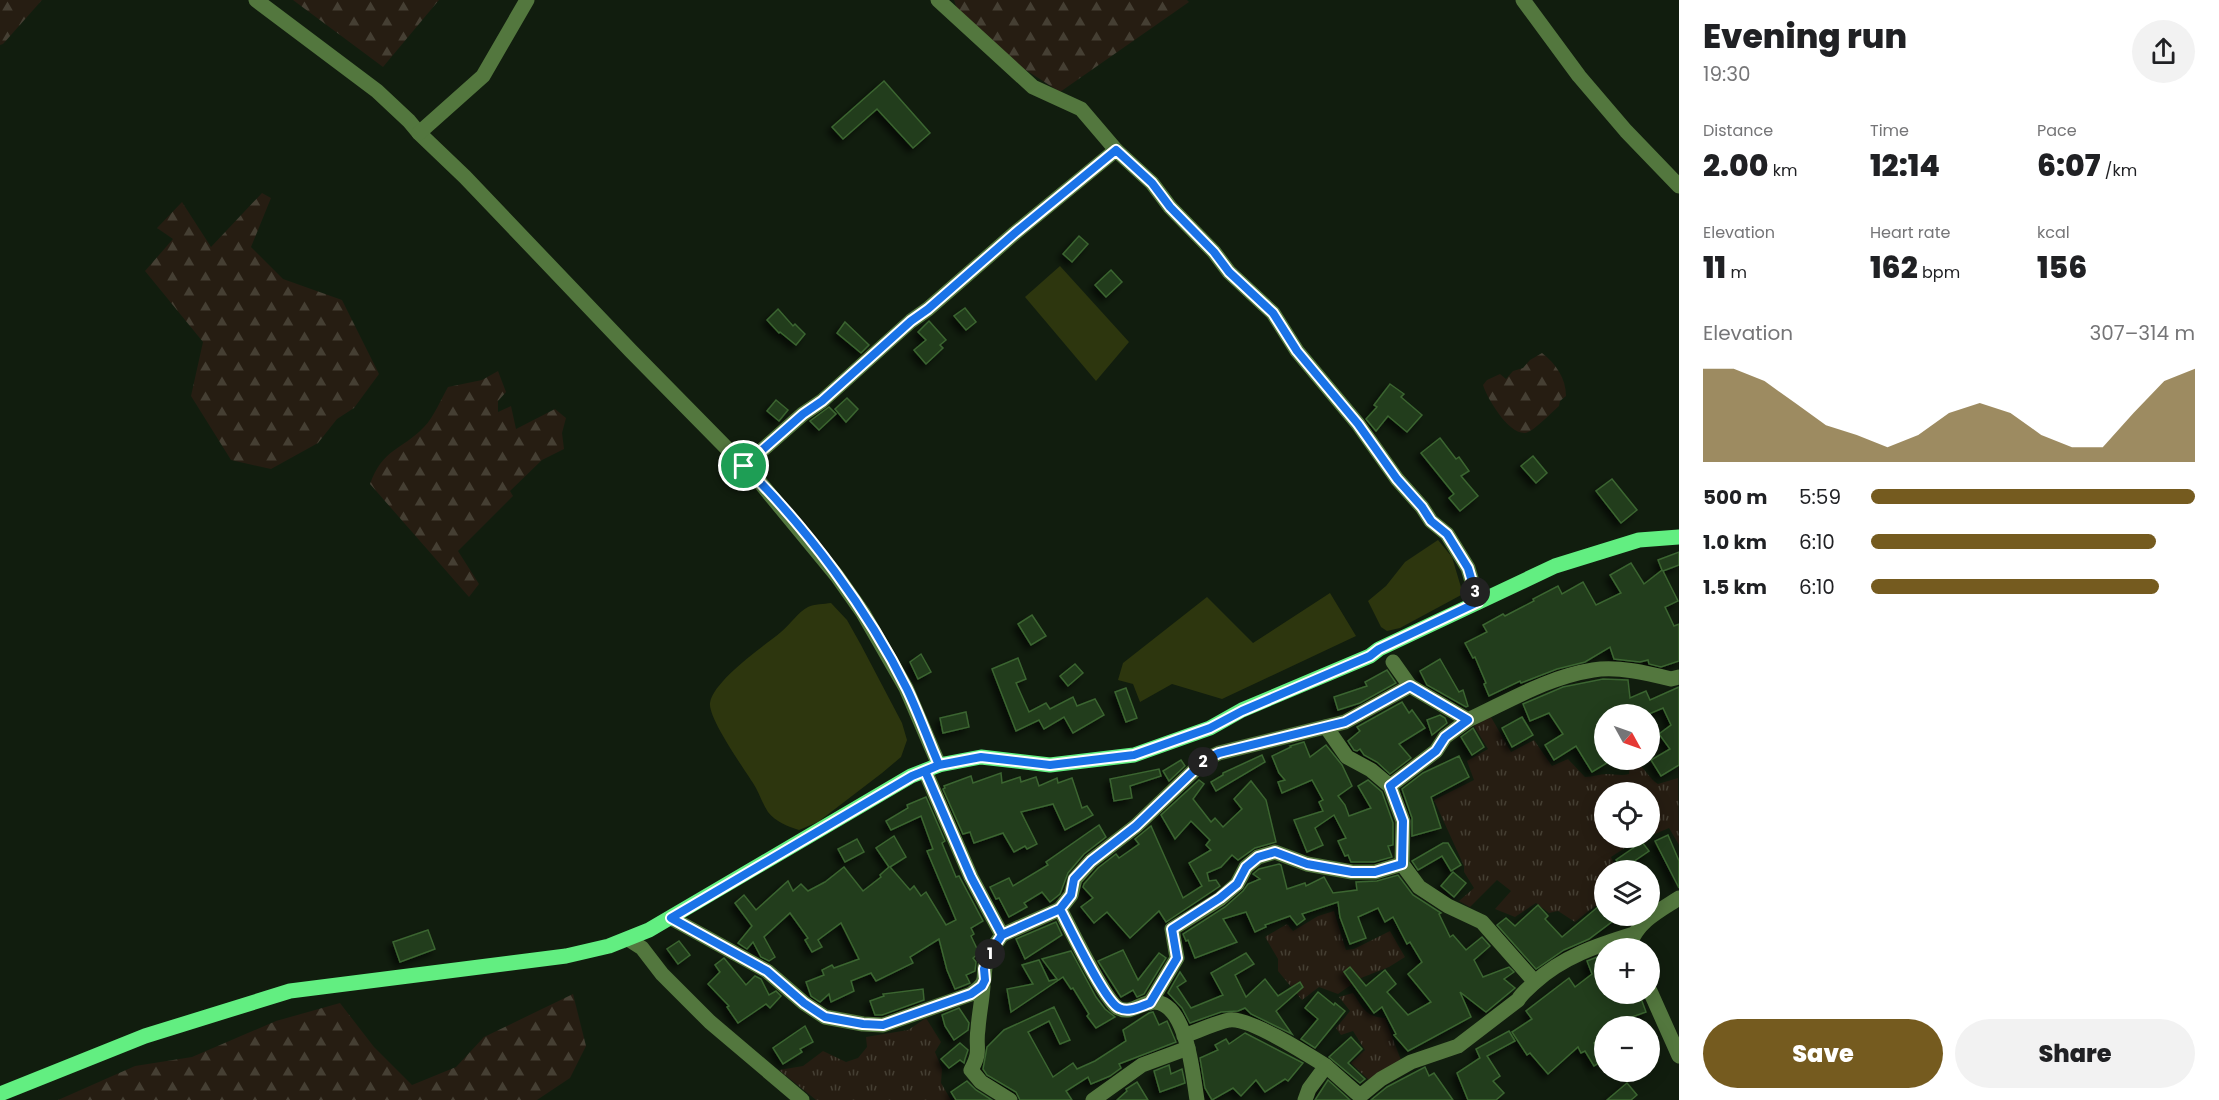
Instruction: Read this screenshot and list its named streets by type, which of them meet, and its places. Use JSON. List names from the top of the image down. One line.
{"north":"bottom right","page":{"heading":["Evening run","19:30"],"stats":[["Distance","2.00 km"],["Time","12:14"],["Pace","6:07 /km"],["Elevation","11 m"],["Heart rate","162 bpm"],["kcal","156"]],"chart":["Elevation","307–314 m"],"list":[{"name":"500 m","note":"5:59"},{"name":"1.0 km","note":"6:10"},{"name":"1.5 km","note":"6:10"}],"pins":["3","2","1"],"map_buttons":["+","−"],"buttons":["Save","Share"]}}
